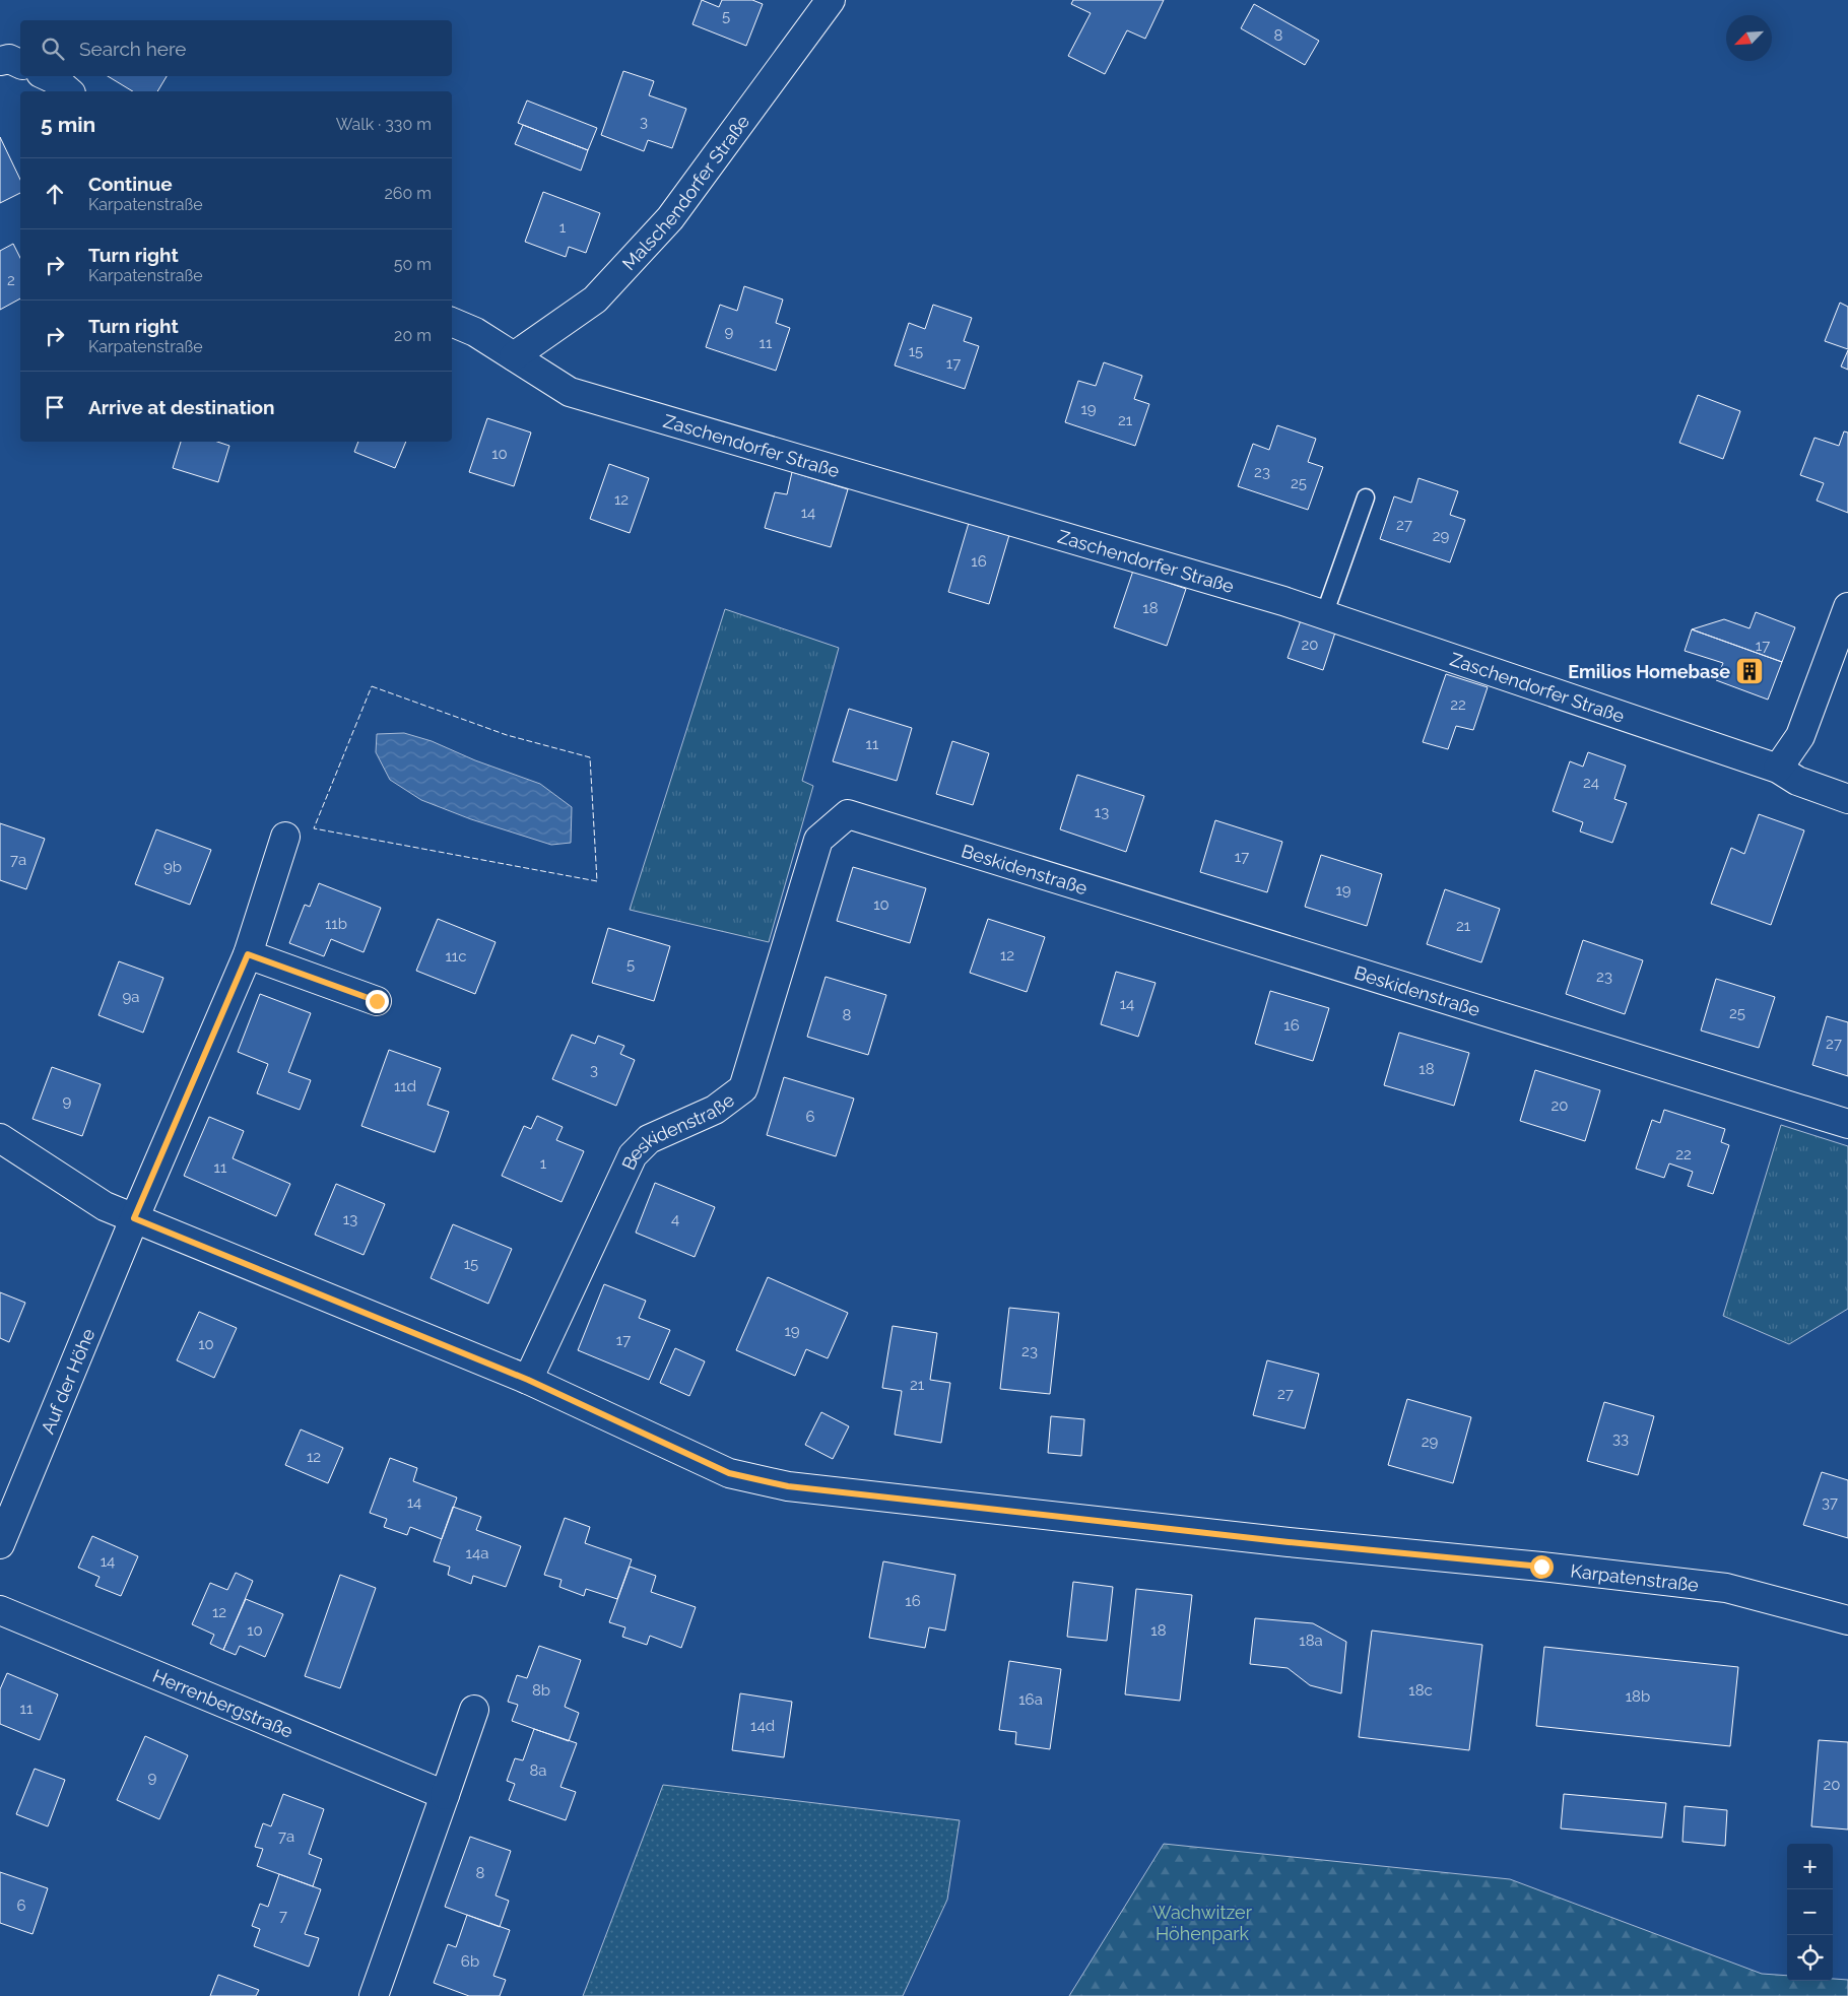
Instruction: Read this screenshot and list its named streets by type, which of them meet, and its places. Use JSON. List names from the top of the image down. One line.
{"streets":{"street":["Malschendorfer Straße","Zaschendorfer Straße","Beskidenstraße","Auf der Höhe","Karpatenstraße","Herrenbergstraße"]},"crossings":[["Malschendorfer Straße","Zaschendorfer Straße"],["Beskidenstraße","Karpatenstraße"],["Auf der Höhe","Karpatenstraße"]],"parks":["Wachwitzer Höhenpark"],"places":{"building":["Emilios Homebase"]},"house_numbers":["5","8","3","1","2","9","11","15","17","19","21","10","23","25","12","14","27","29","16","18","20","17","22","11","24","13","17","7a","9b","19","10","11b","21","12","11c","5","23","9a","14","25","8","16","27","18","3","11d","9","20","6","22","1","11","13","4","15","19","17","10","23","21","27","33","29","12","14","37","14a","14","16","12","10","18","18a","8b","18c","18b","16a","11","14d","8a","9","20","7a","8","6","7","6b"],"north":"bottom left","page":{"search":"Search here","heading":["5 min","Walk · 330 m"],"list":[["Continue","Karpatenstraße","260 m"],["Turn right","Karpatenstraße","50 m"],["Turn right","Karpatenstraße","20 m"],"Arrive at destination"],"map_buttons":["+","−"]}}
